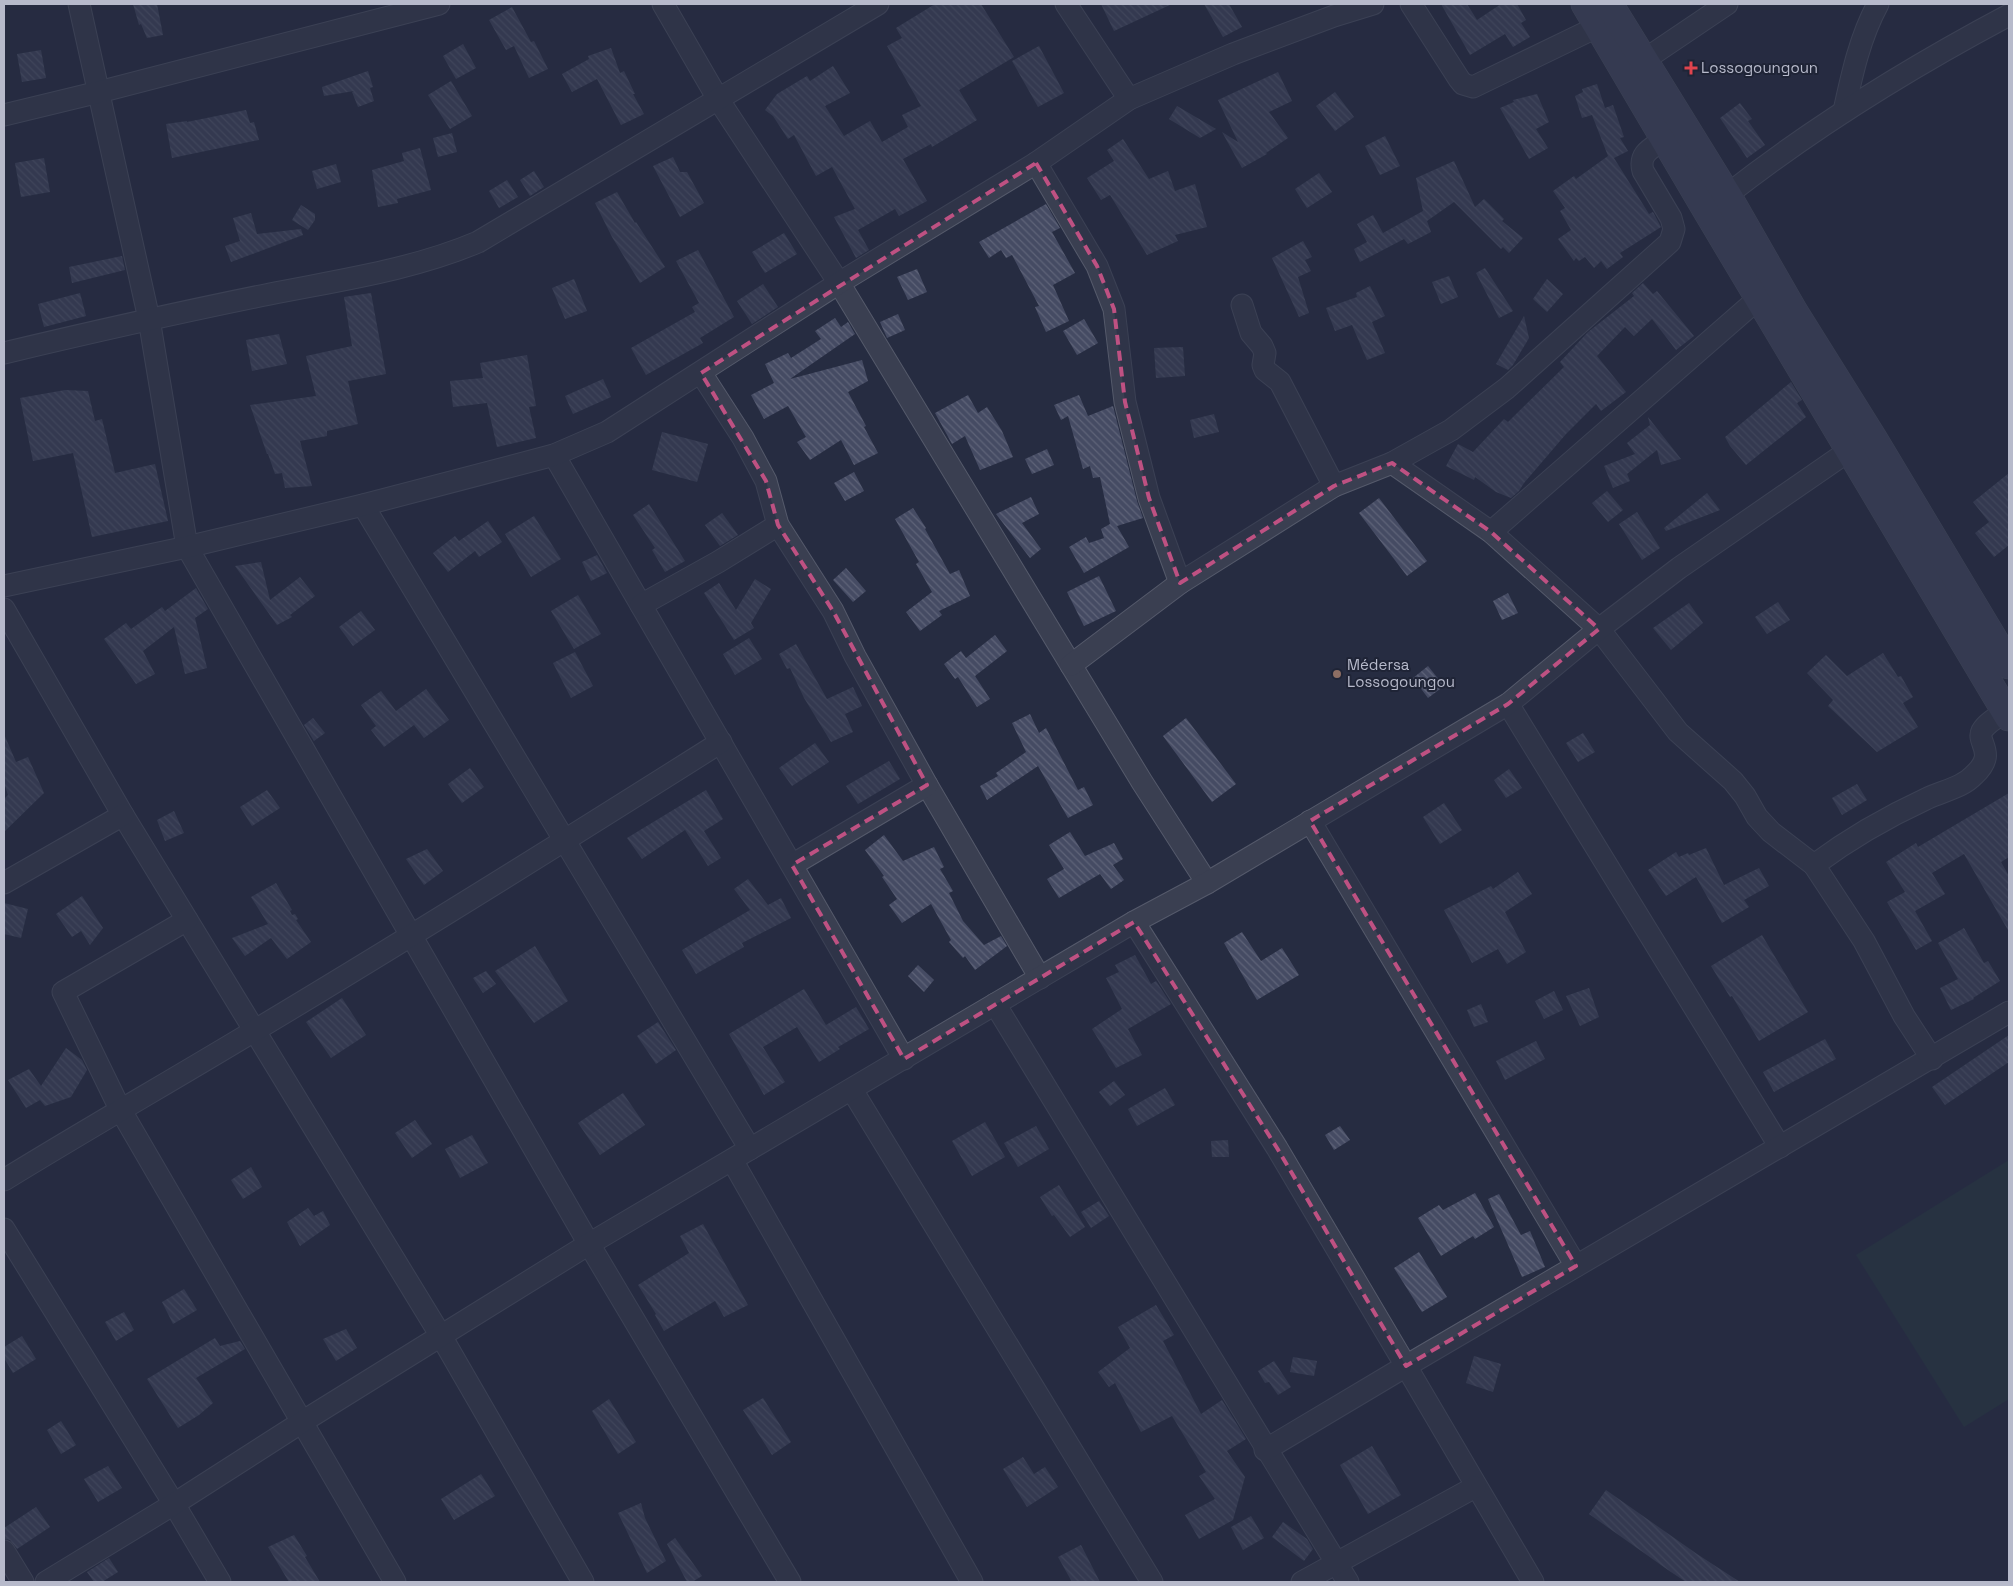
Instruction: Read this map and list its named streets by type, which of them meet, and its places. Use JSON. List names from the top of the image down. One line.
{"places":{"health":["Lossogoungoun"],"other":["Médersa Lossogoungou"]}}
